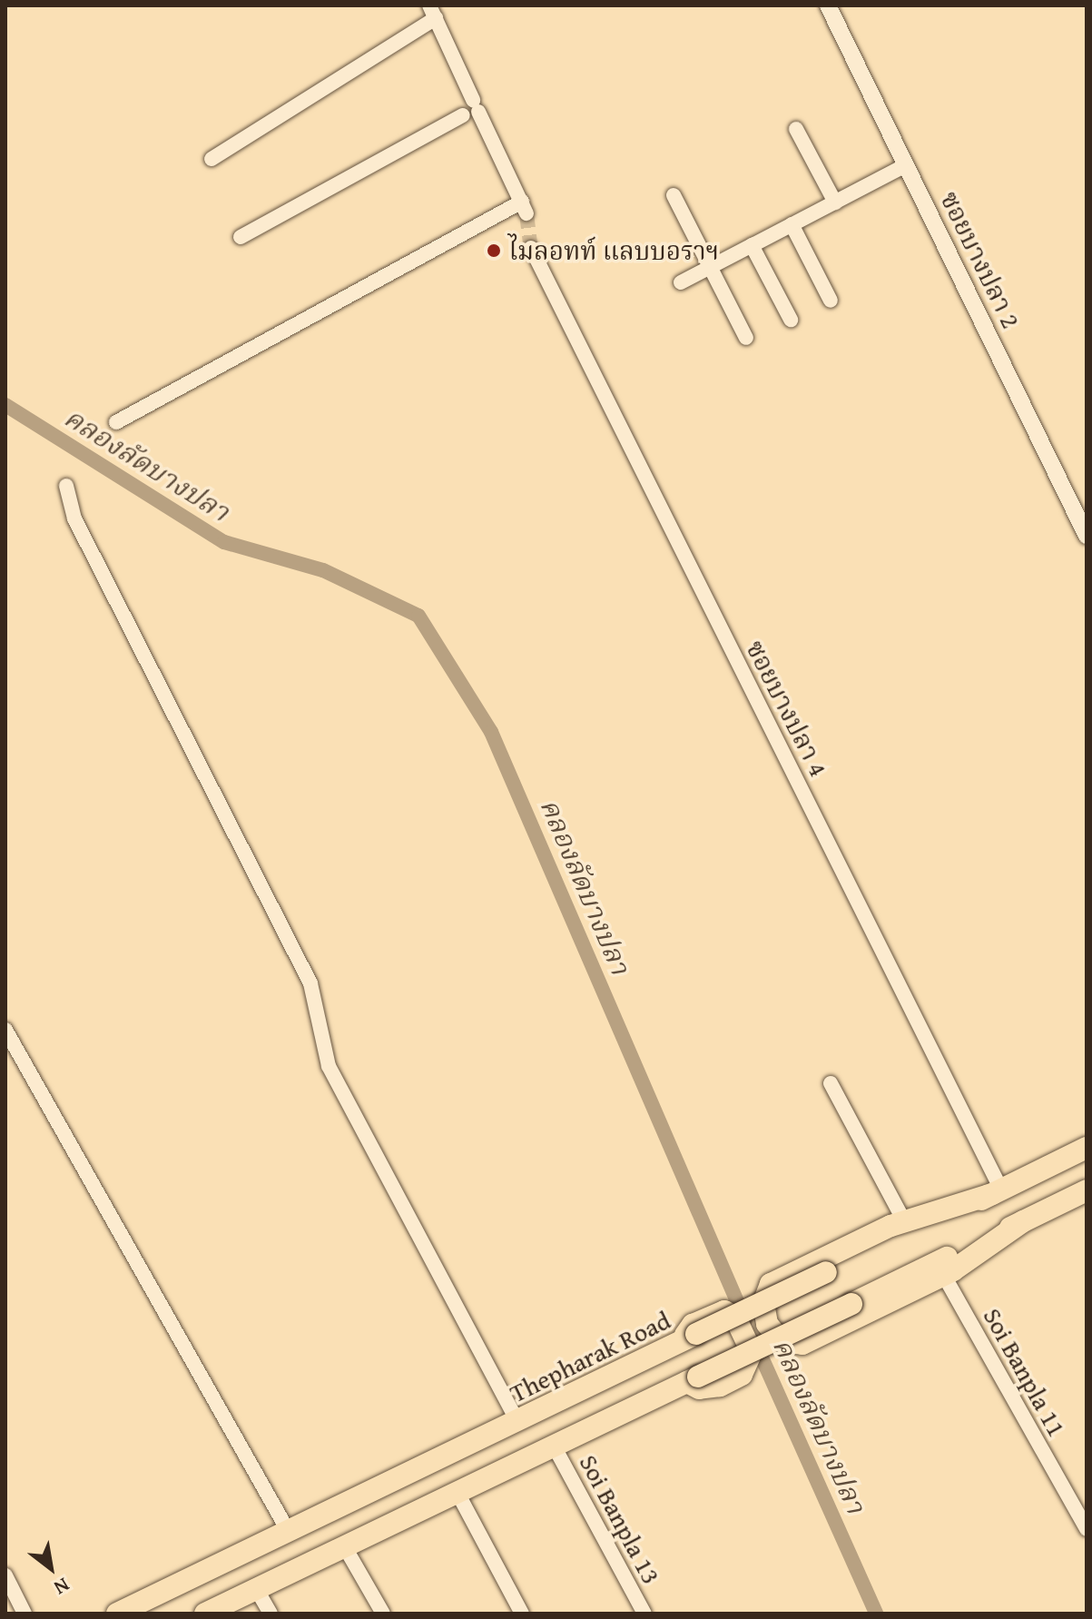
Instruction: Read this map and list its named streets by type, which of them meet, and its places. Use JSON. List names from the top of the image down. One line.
{"streets":{"main road":["Thepharak Road"],"street":["ซอยบางปลา 2","ซอยบางปลา 4","Soi Banpla 11","Soi Banpla 13"]},"crossings":[["ซอยบางปลา 4","Thepharak Road"]],"water":["คลองลัดบางปลา"],"places":["ไมลอทท์ แลบบอราฯ"],"north":"bottom right"}
